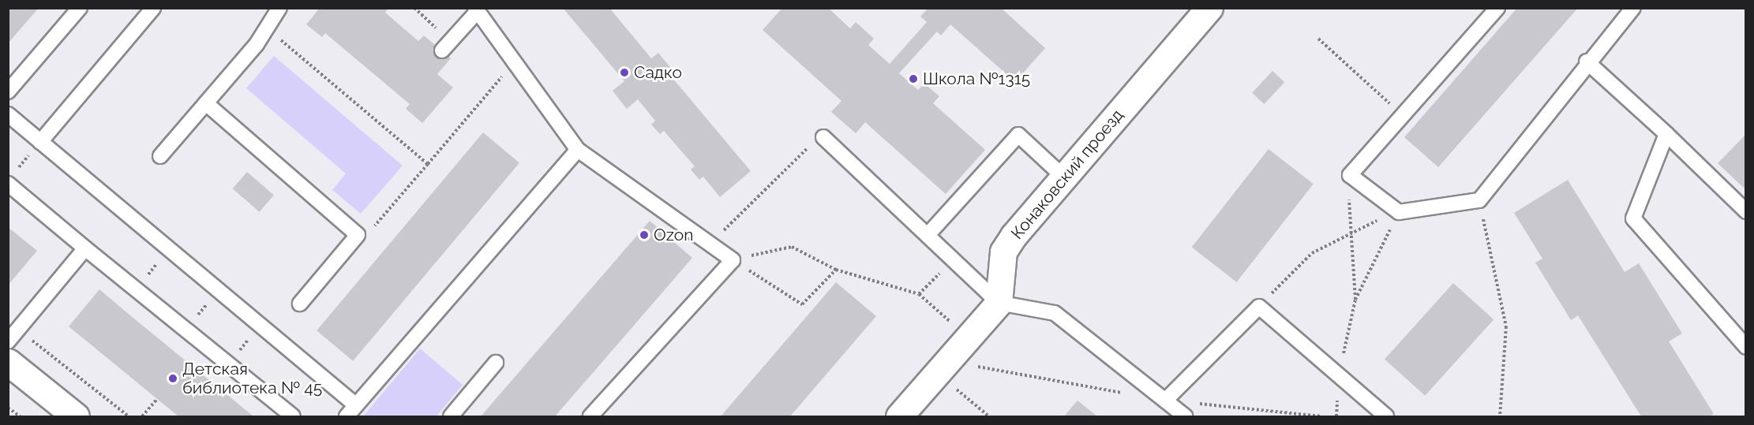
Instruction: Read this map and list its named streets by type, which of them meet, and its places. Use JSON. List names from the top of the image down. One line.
{"streets":{"street":["Конаковский проезд"]},"places":["Садко","Школа №1315","Ozon","Детская библиотека № 45"]}
